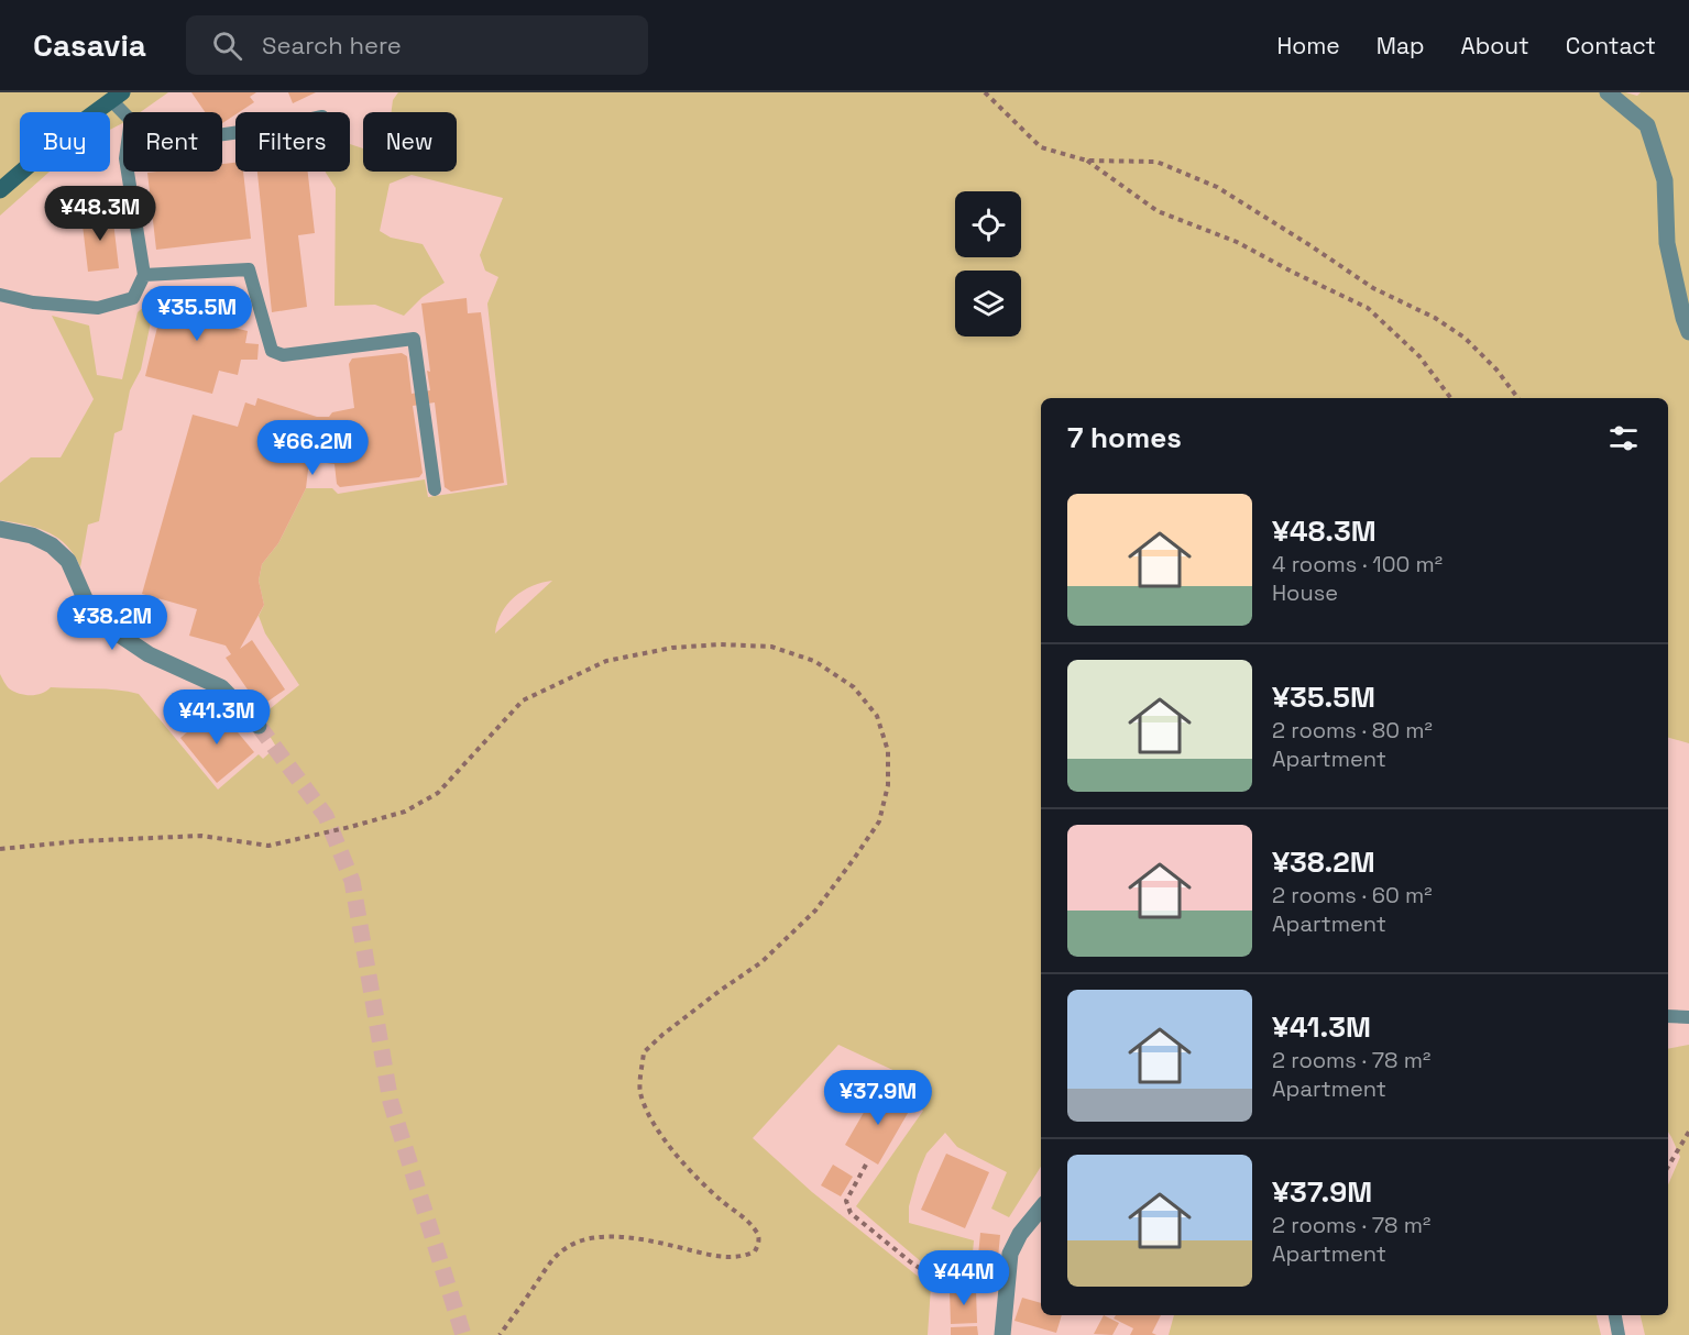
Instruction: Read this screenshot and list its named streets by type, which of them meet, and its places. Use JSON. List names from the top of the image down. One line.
{"page":{"header":"Casavia","search":"Search here","nav":["Home","Map","About","Contact"],"chip":["Buy","Rent","Filters","New"],"price":["¥48.3M","¥35.5M","¥66.2M","¥38.2M","¥41.3M","¥37.9M","¥44M"],"heading":"7 homes","list":[{"name":"¥48.3M","note":"4 rooms · 100 m² · House"},{"name":"¥35.5M","note":"2 rooms · 80 m² · Apartment"},{"name":"¥38.2M","note":"2 rooms · 60 m² · Apartment"},{"name":"¥41.3M","note":"2 rooms · 78 m² · Apartment"},{"name":"¥37.9M","note":"2 rooms · 78 m² · Apartment"}]}}
